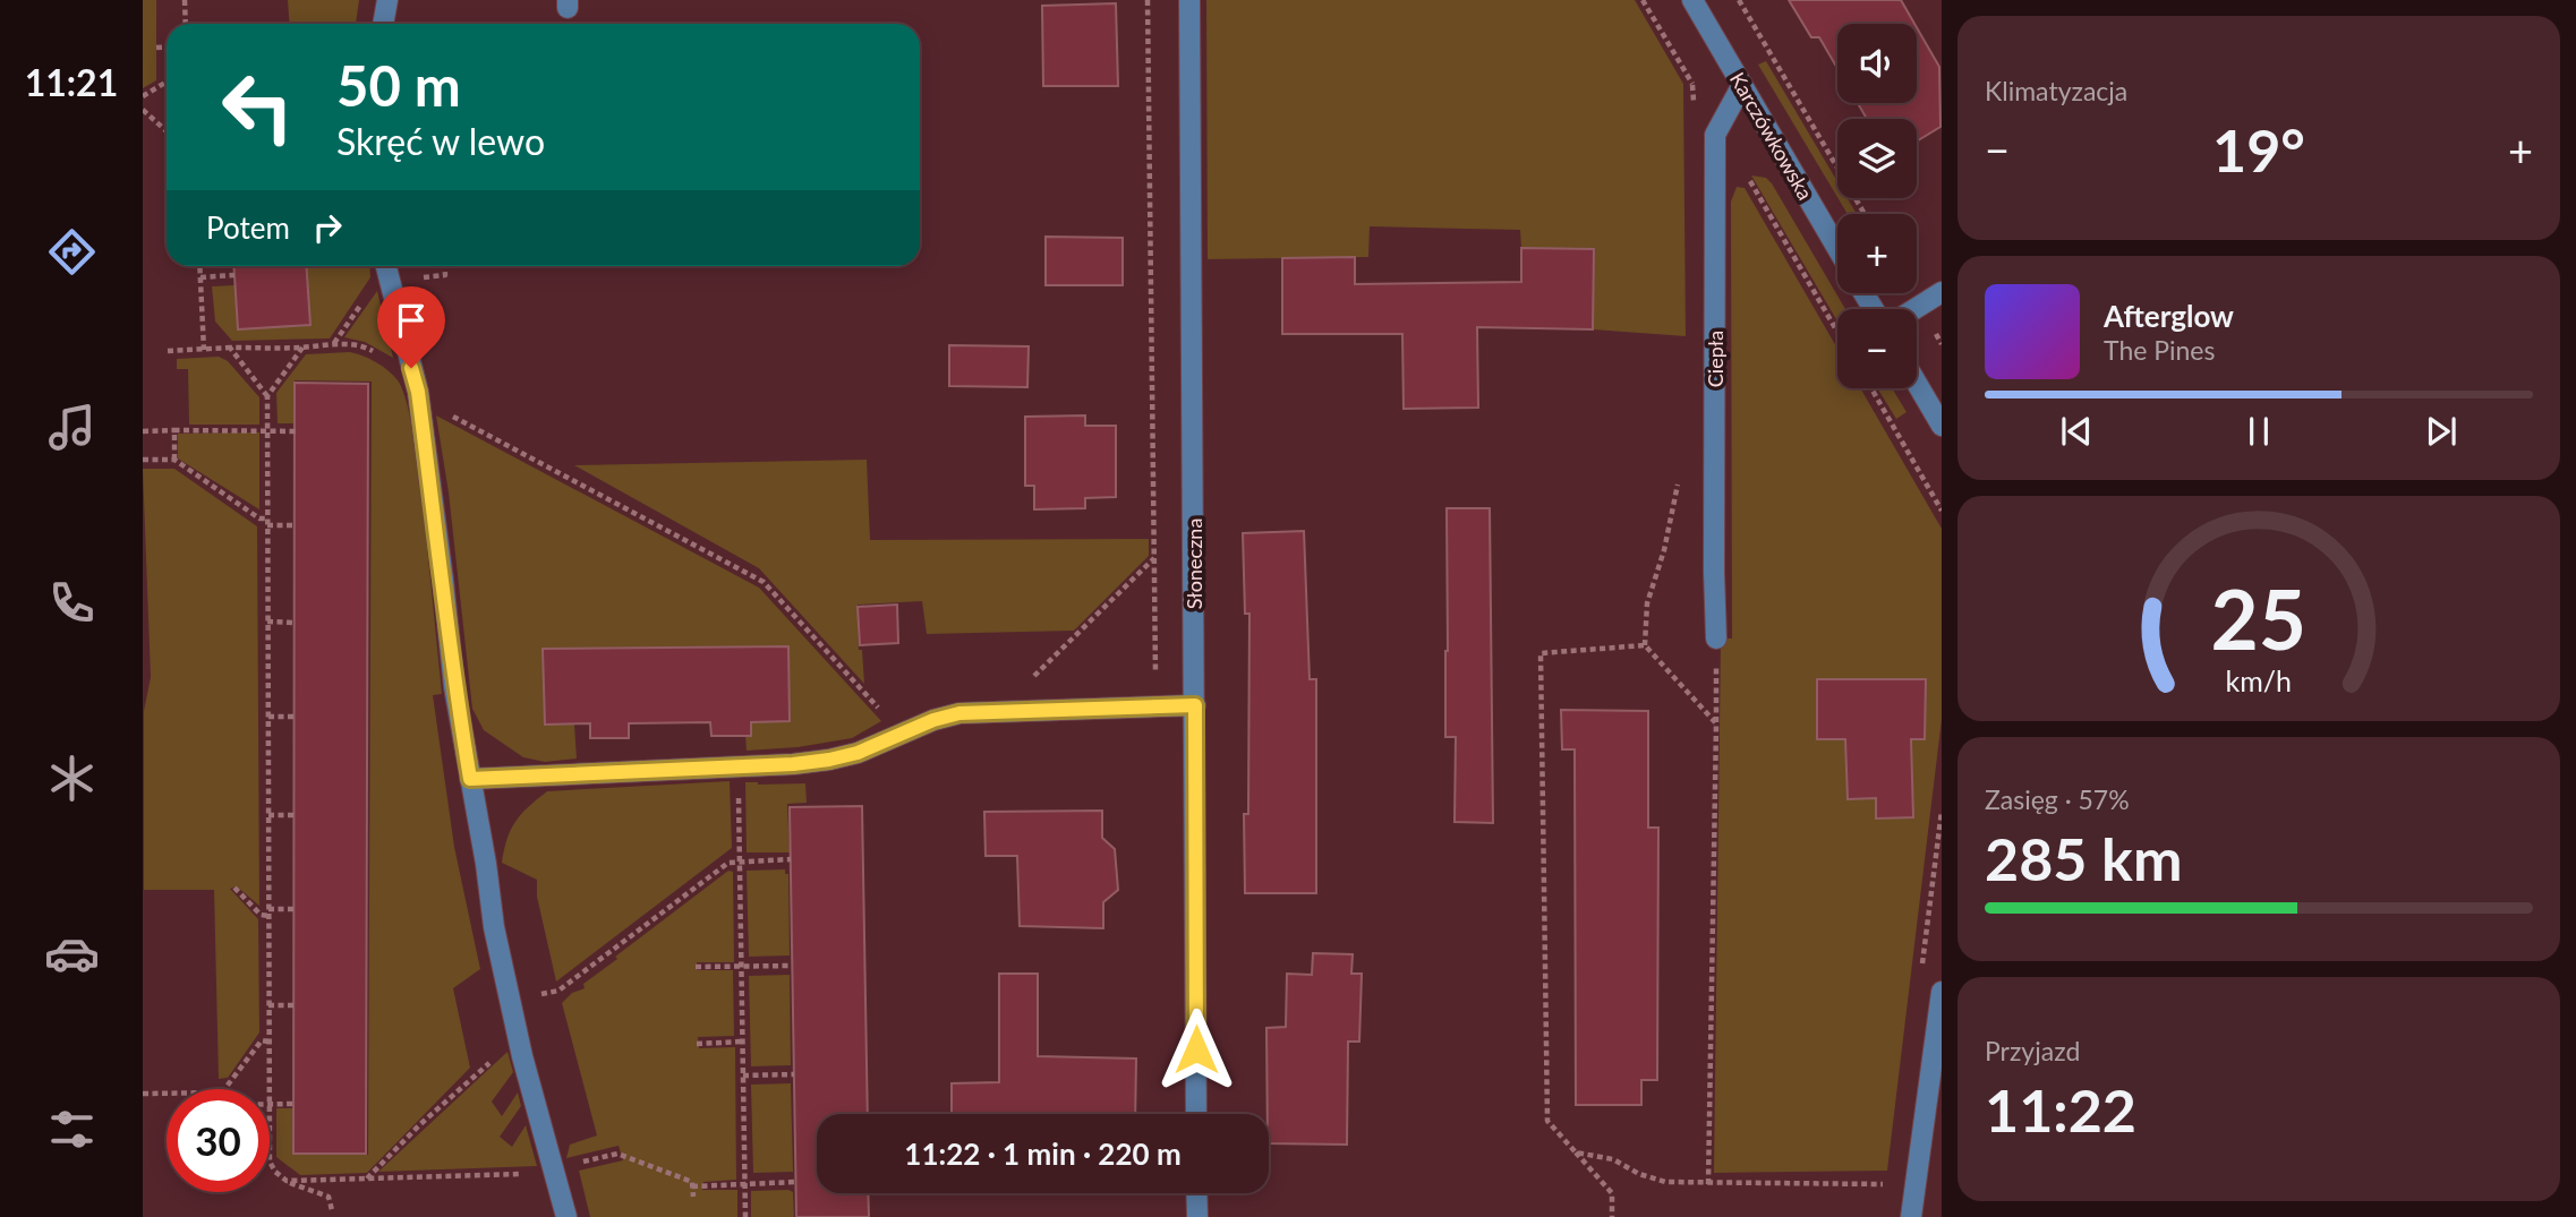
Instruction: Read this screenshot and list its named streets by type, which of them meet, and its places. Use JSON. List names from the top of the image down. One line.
{"streets":{"street":["Karczówkowska","Ciepła","Słoneczna"]},"crossings":[["Karczówkowska","Ciepła"]],"page":{"tabs":"11:21","tile":["Klimatyzacja",["Zasięg · 57%","285 km"],["Przyjazd","11:22"]],"map_buttons":["+","−"],"turn":["50 m","Skręć w lewo"],"heat":["−","19°","+"],"then":"Potem","song":["Afterglow","The Pines"],"limit":"30","trip":"11:22 · 1 min · 220 m","gauge":["25","km/h"]}}
